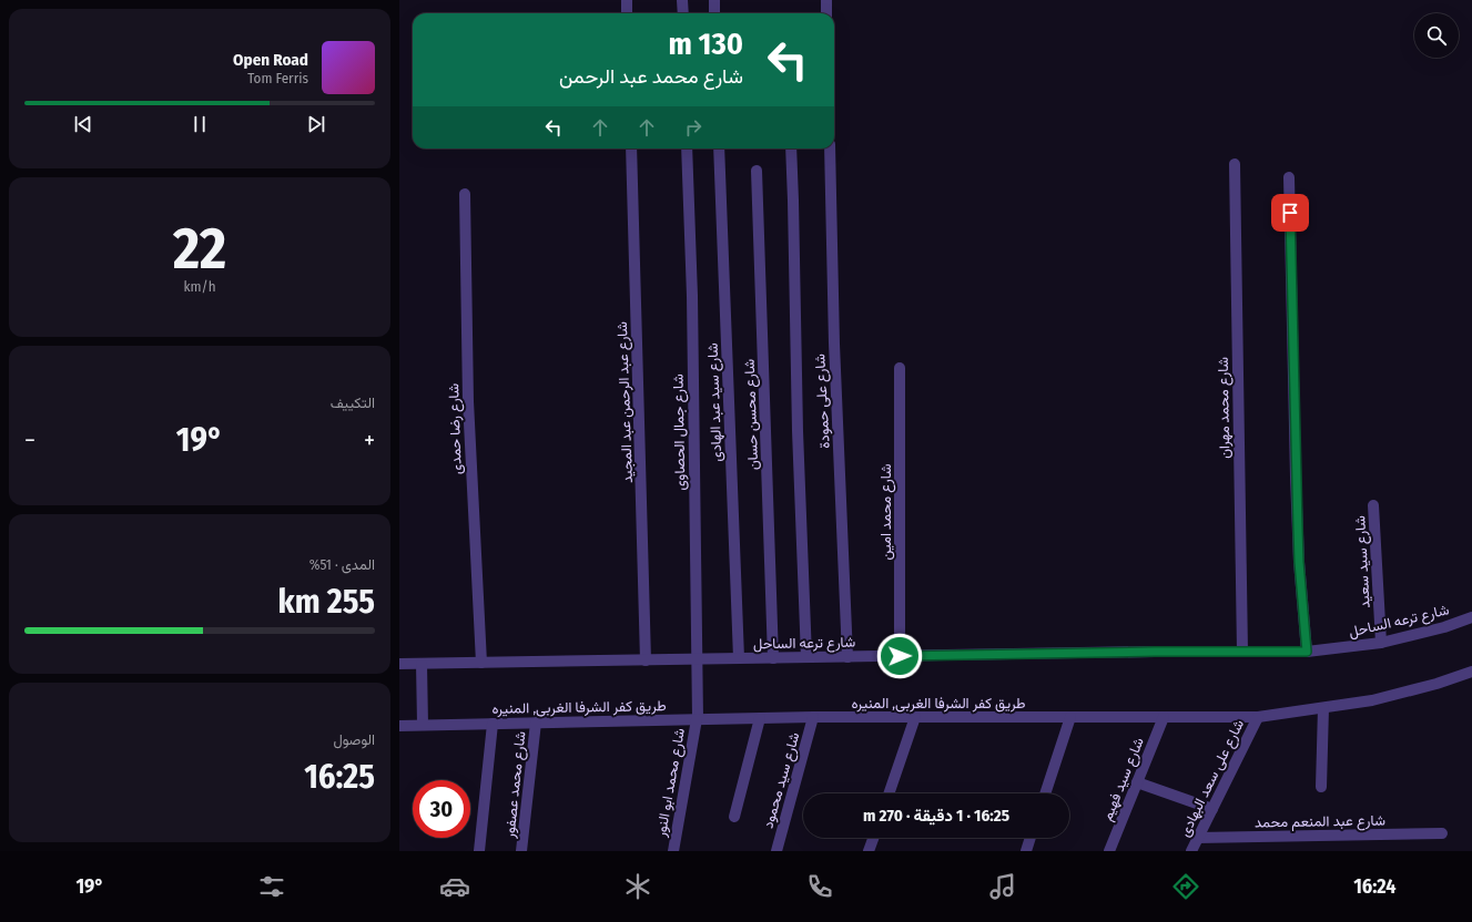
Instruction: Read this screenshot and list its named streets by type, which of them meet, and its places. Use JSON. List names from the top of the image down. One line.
{"streets":{"street":["شارع على حمودة","شارع عبد الرحمن عبد المجيد","شارع سيد عبد الهادى","شارع محمد مهران","شارع محسن حسان","شارع رضا حمدى","شارع جمال الحصاوى","شارع محمد امين","شارع سيد سعيد","شارع ترعه الساحل","طريق كفر الشرفا الغربى, المنيره","شارع على سعد البهادى","شارع سيد فهيم","شارع سيد محمود","شارع محمد ابو النور","شارع محمد عصفور","شارع عبد المنعم محمد"]},"crossings":[["شارع على حمودة","شارع ترعه الساحل"],["شارع عبد الرحمن عبد المجيد","شارع ترعه الساحل"],["شارع سيد عبد الهادى","شارع ترعه الساحل"],["شارع محمد مهران","شارع ترعه الساحل"],["شارع محسن حسان","شارع ترعه الساحل"],["شارع رضا حمدى","شارع ترعه الساحل"],["شارع جمال الحصاوى","شارع ترعه الساحل"],["شارع جمال الحصاوى","طريق كفر الشرفا الغربى, المنيره"],["شارع جمال الحصاوى","شارع محمد ابو النور"],["شارع محمد امين","شارع ترعه الساحل"],["شارع سيد سعيد","شارع ترعه الساحل"],["طريق كفر الشرفا الغربى, المنيره","شارع على سعد البهادى"],["طريق كفر الشرفا الغربى, المنيره","شارع سيد فهيم"],["طريق كفر الشرفا الغربى, المنيره","شارع سيد محمود"],["طريق كفر الشرفا الغربى, المنيره","شارع محمد ابو النور"],["طريق كفر الشرفا الغربى, المنيره","شارع محمد عصفور"],["شارع على سعد البهادى","شارع عبد المنعم محمد"]],"page":{"turn":["130 m","شارع محمد عبد الرحمن"],"song":["Open Road","Tom Ferris"],"tile":[["22","km/h"],"التكييف",["المدى · 51%","255 km"],["الوصول","16:25"]],"heat":["−","19°","+"],"limit":"30","trip":"16:25 · 1 دقيقة · 270 m","tabs":["16:24","19°"]}}
